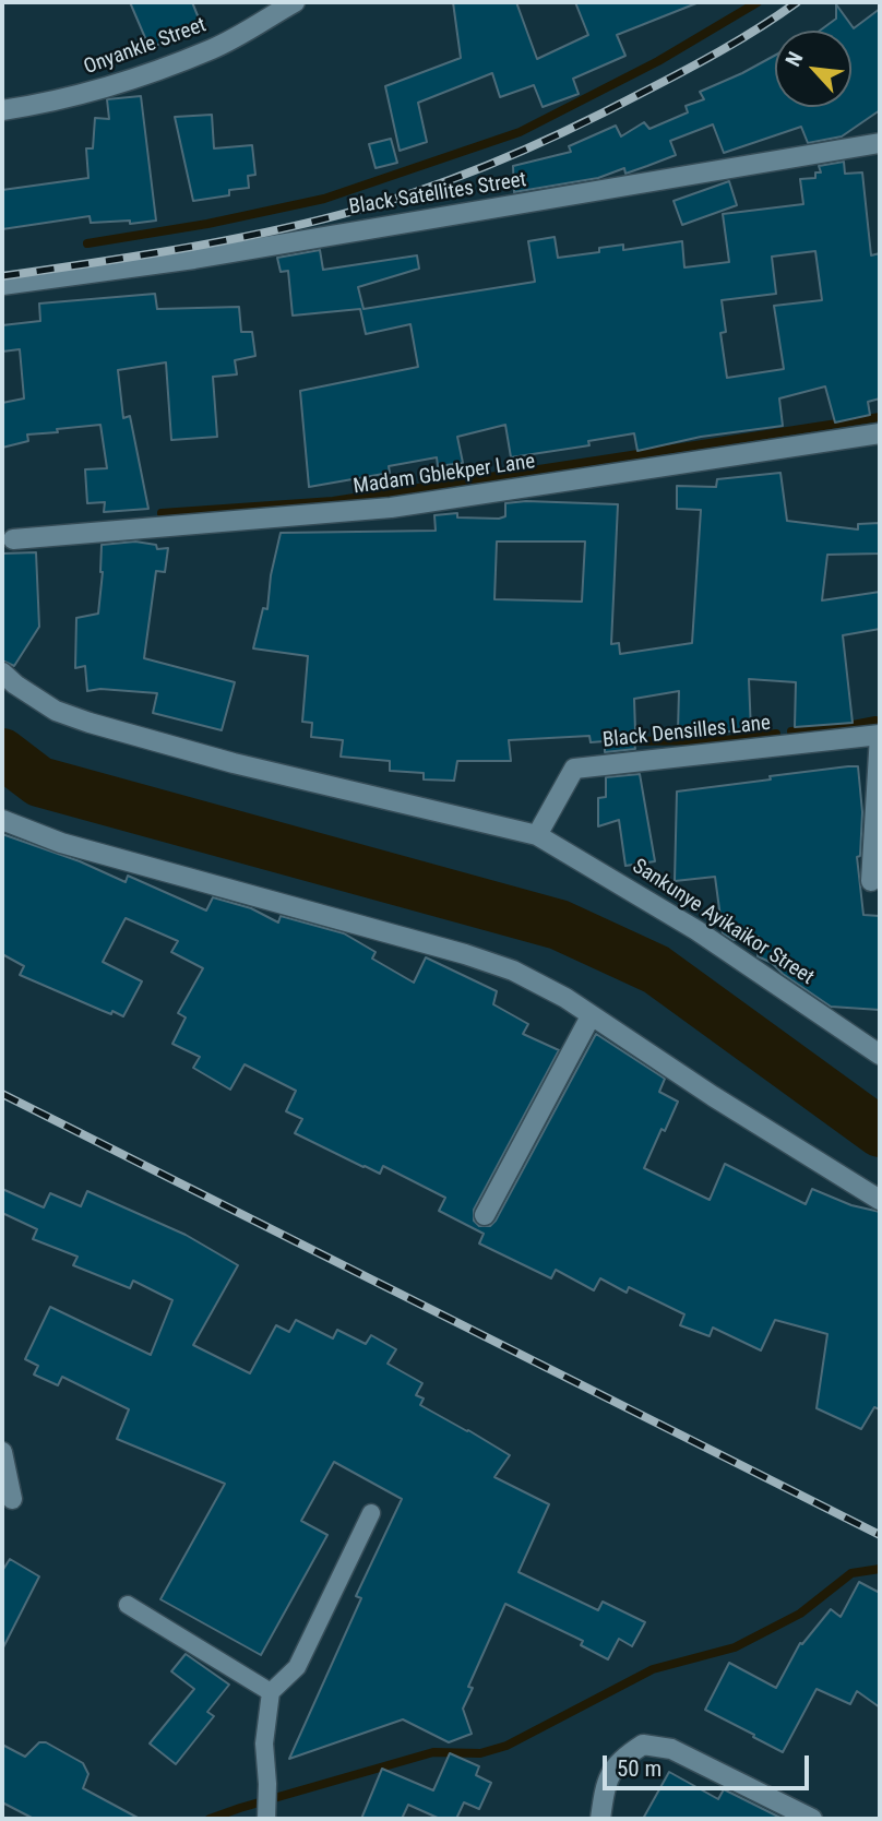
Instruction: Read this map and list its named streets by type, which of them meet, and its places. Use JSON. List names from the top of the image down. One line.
{"streets":{"street":["Onyankle Street","Black Satellites Street","Madam Gblekper Lane","Black Densilles Lane","Sankunye Ayikaikor Street"]},"crossings":[["Black Densilles Lane","Sankunye Ayikaikor Street"]],"scale_bar":"50 m","north":"top left"}
